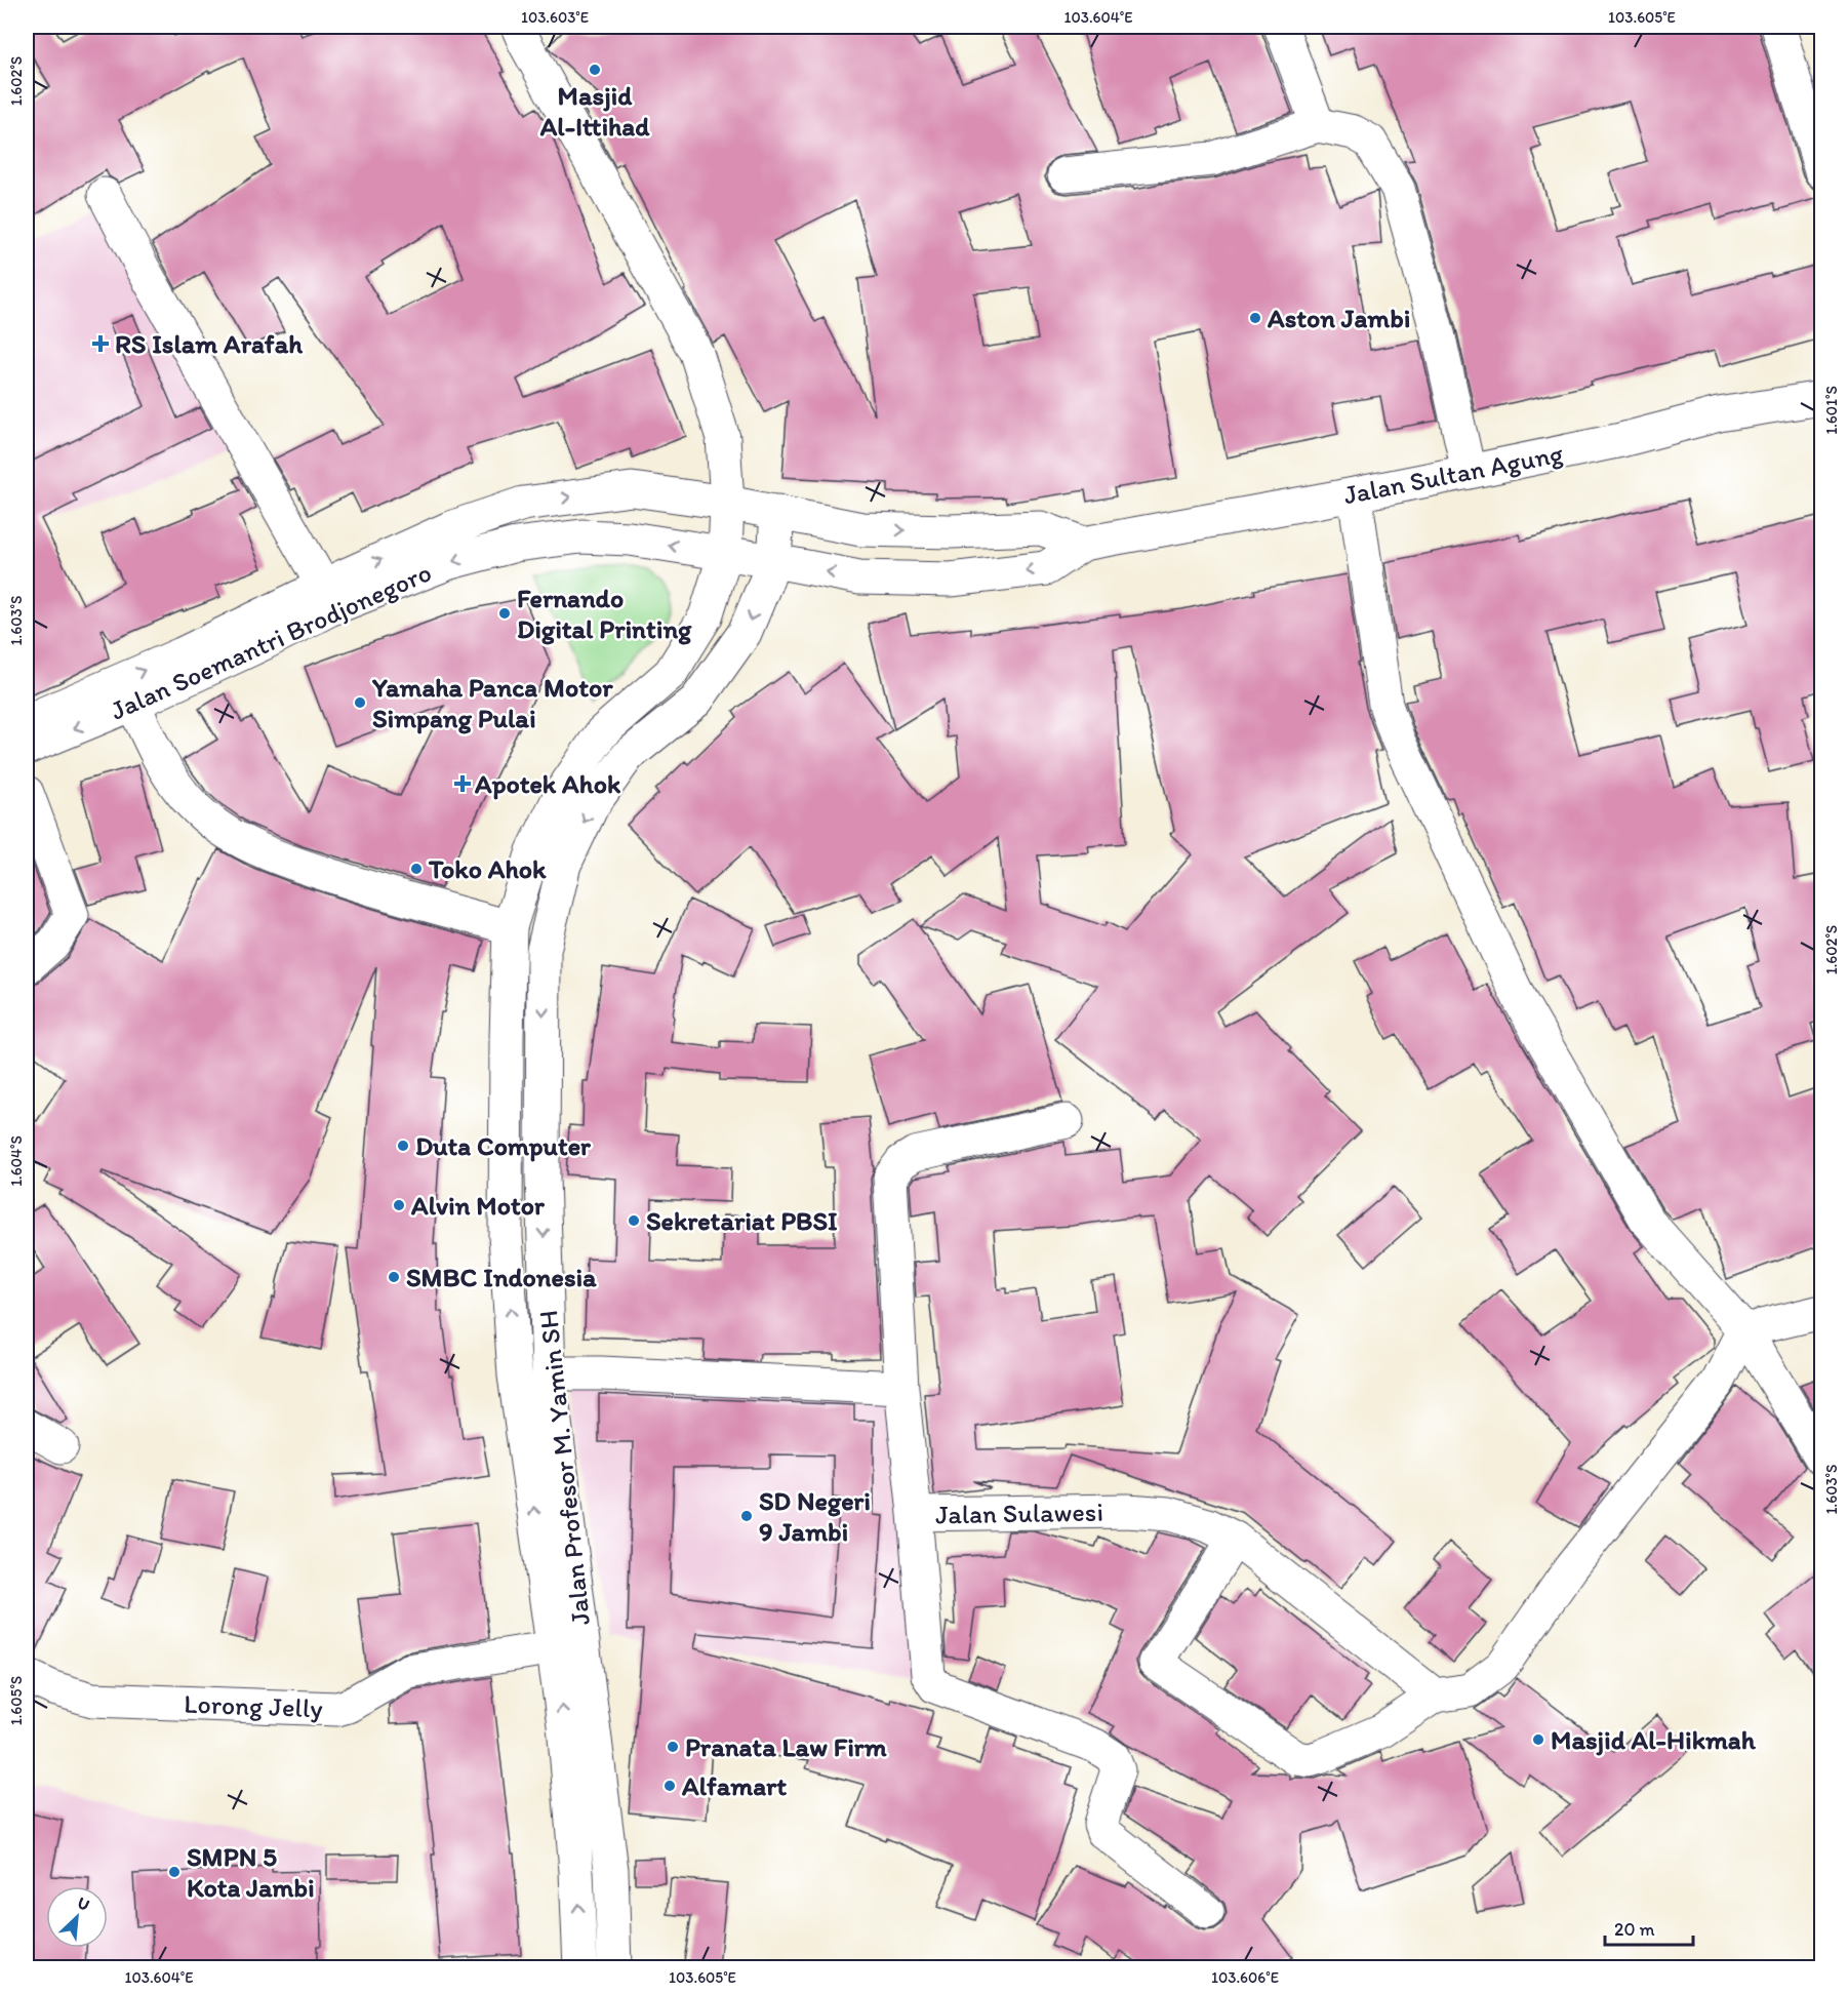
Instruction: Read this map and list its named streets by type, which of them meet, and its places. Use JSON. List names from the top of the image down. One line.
{"streets":{"main road":["Jalan Sultan Agung","Jalan Soemantri Brodjonegoro","Jalan Profesor M. Yamin SH","Jalan Sulawesi","Lorong Jelly"]},"crossings":[["Jalan Sultan Agung","Jalan Soemantri Brodjonegoro"],["Jalan Sultan Agung","Jalan Profesor M. Yamin SH"],["Jalan Soemantri Brodjonegoro","Jalan Profesor M. Yamin SH"],["Jalan Profesor M. Yamin SH","Lorong Jelly"]],"places":{"other":["Masjid Al-Ittihad","Aston Jambi","Fernando Digital Printing","Yamaha Panca Motor Simpang Pulai","Toko Ahok","Duta Computer","Alvin Motor","Sekretariat PBSI","SMBC Indonesia","SD Negeri 9 Jambi","Masjid Al-Hikmah","Pranata Law Firm","Alfamart","SMPN 5 Kota Jambi"],"health":["RS Islam Arafah","Apotek Ahok"]},"scale_bar":"20 m","north":"top right","coordinates":["103.603°E","103.604°E","103.605°E","1.602°S","1.601°S","1.603°S","1.604°S","1.605°S","103.606°E"]}
